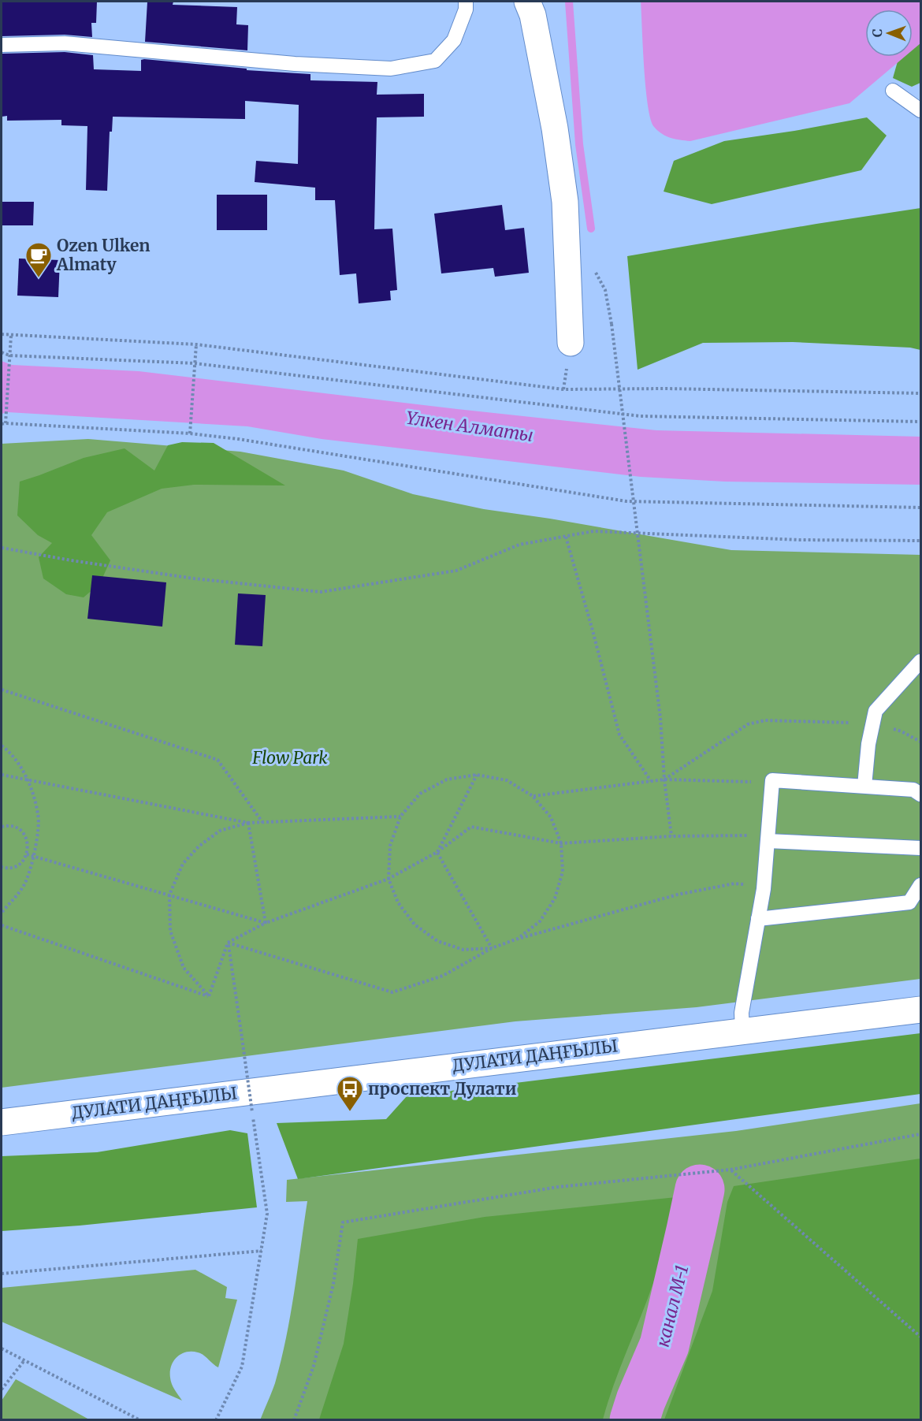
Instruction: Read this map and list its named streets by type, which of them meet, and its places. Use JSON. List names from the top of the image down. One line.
{"streets":{"main road":["ДУЛАТИ ДАҢҒЫЛЫ"]},"water":["Үлкен Алматы","канал М-1"],"parks":["Flow Park"],"places":{"cafe":["Ozen Ulken Almaty"],"bus stop":["проспект Дулати"]},"north":"left"}
